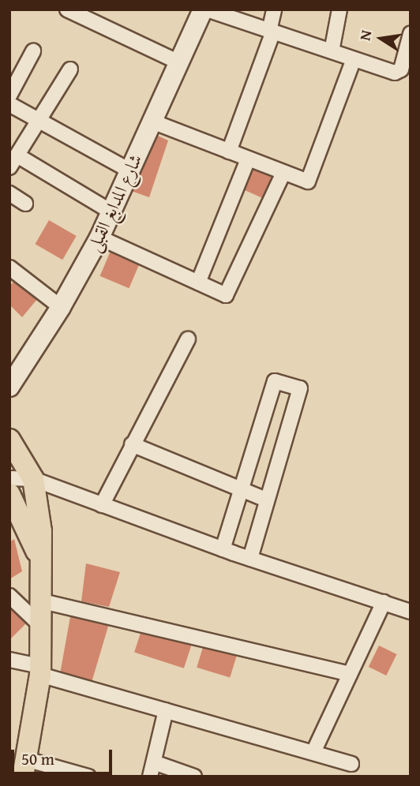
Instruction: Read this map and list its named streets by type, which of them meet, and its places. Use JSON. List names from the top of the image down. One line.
{"streets":{"street":["شارع المدابغ القبلى"]},"scale_bar":"50 m","north":"left"}
